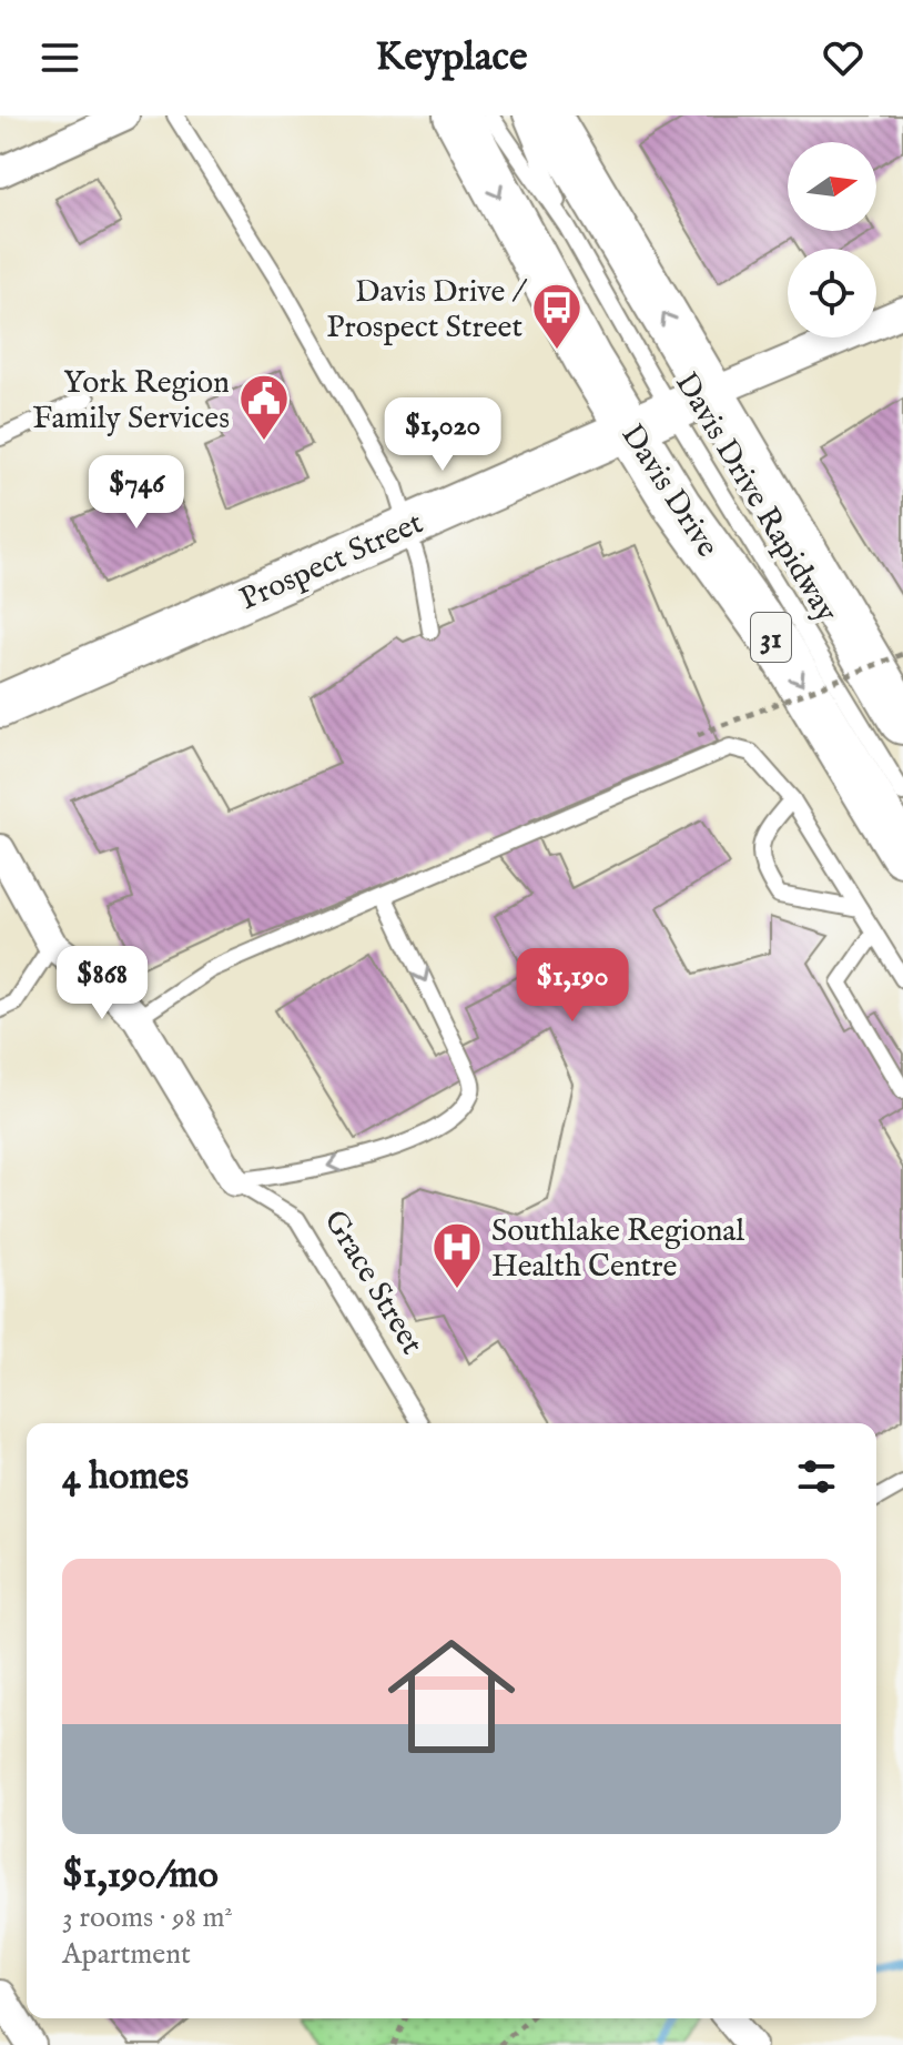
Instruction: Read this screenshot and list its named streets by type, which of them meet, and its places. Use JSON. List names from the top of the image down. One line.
{"streets":{"main road":["Davis Drive","Prospect Street","31"],"street":["Grace Street"],"lane":["Davis Drive Rapidway"]},"crossings":[["Davis Drive","Prospect Street"],["Davis Drive Rapidway","Prospect Street"],["Davis Drive Rapidway","31"],["Prospect Street","31"]],"places":{"bus stop":["Davis Drive / Prospect Street"],"public building":["York Region Family Services"],"hospital":["Southlake Regional Health Centre"]},"north":"right","page":{"header":"Keyplace","price":["$1,020","$746","$868","$1,190"],"heading":"4 homes","list":[{"name":"$1,190/mo","note":"3 rooms · 98 m² · Apartment"}]}}
